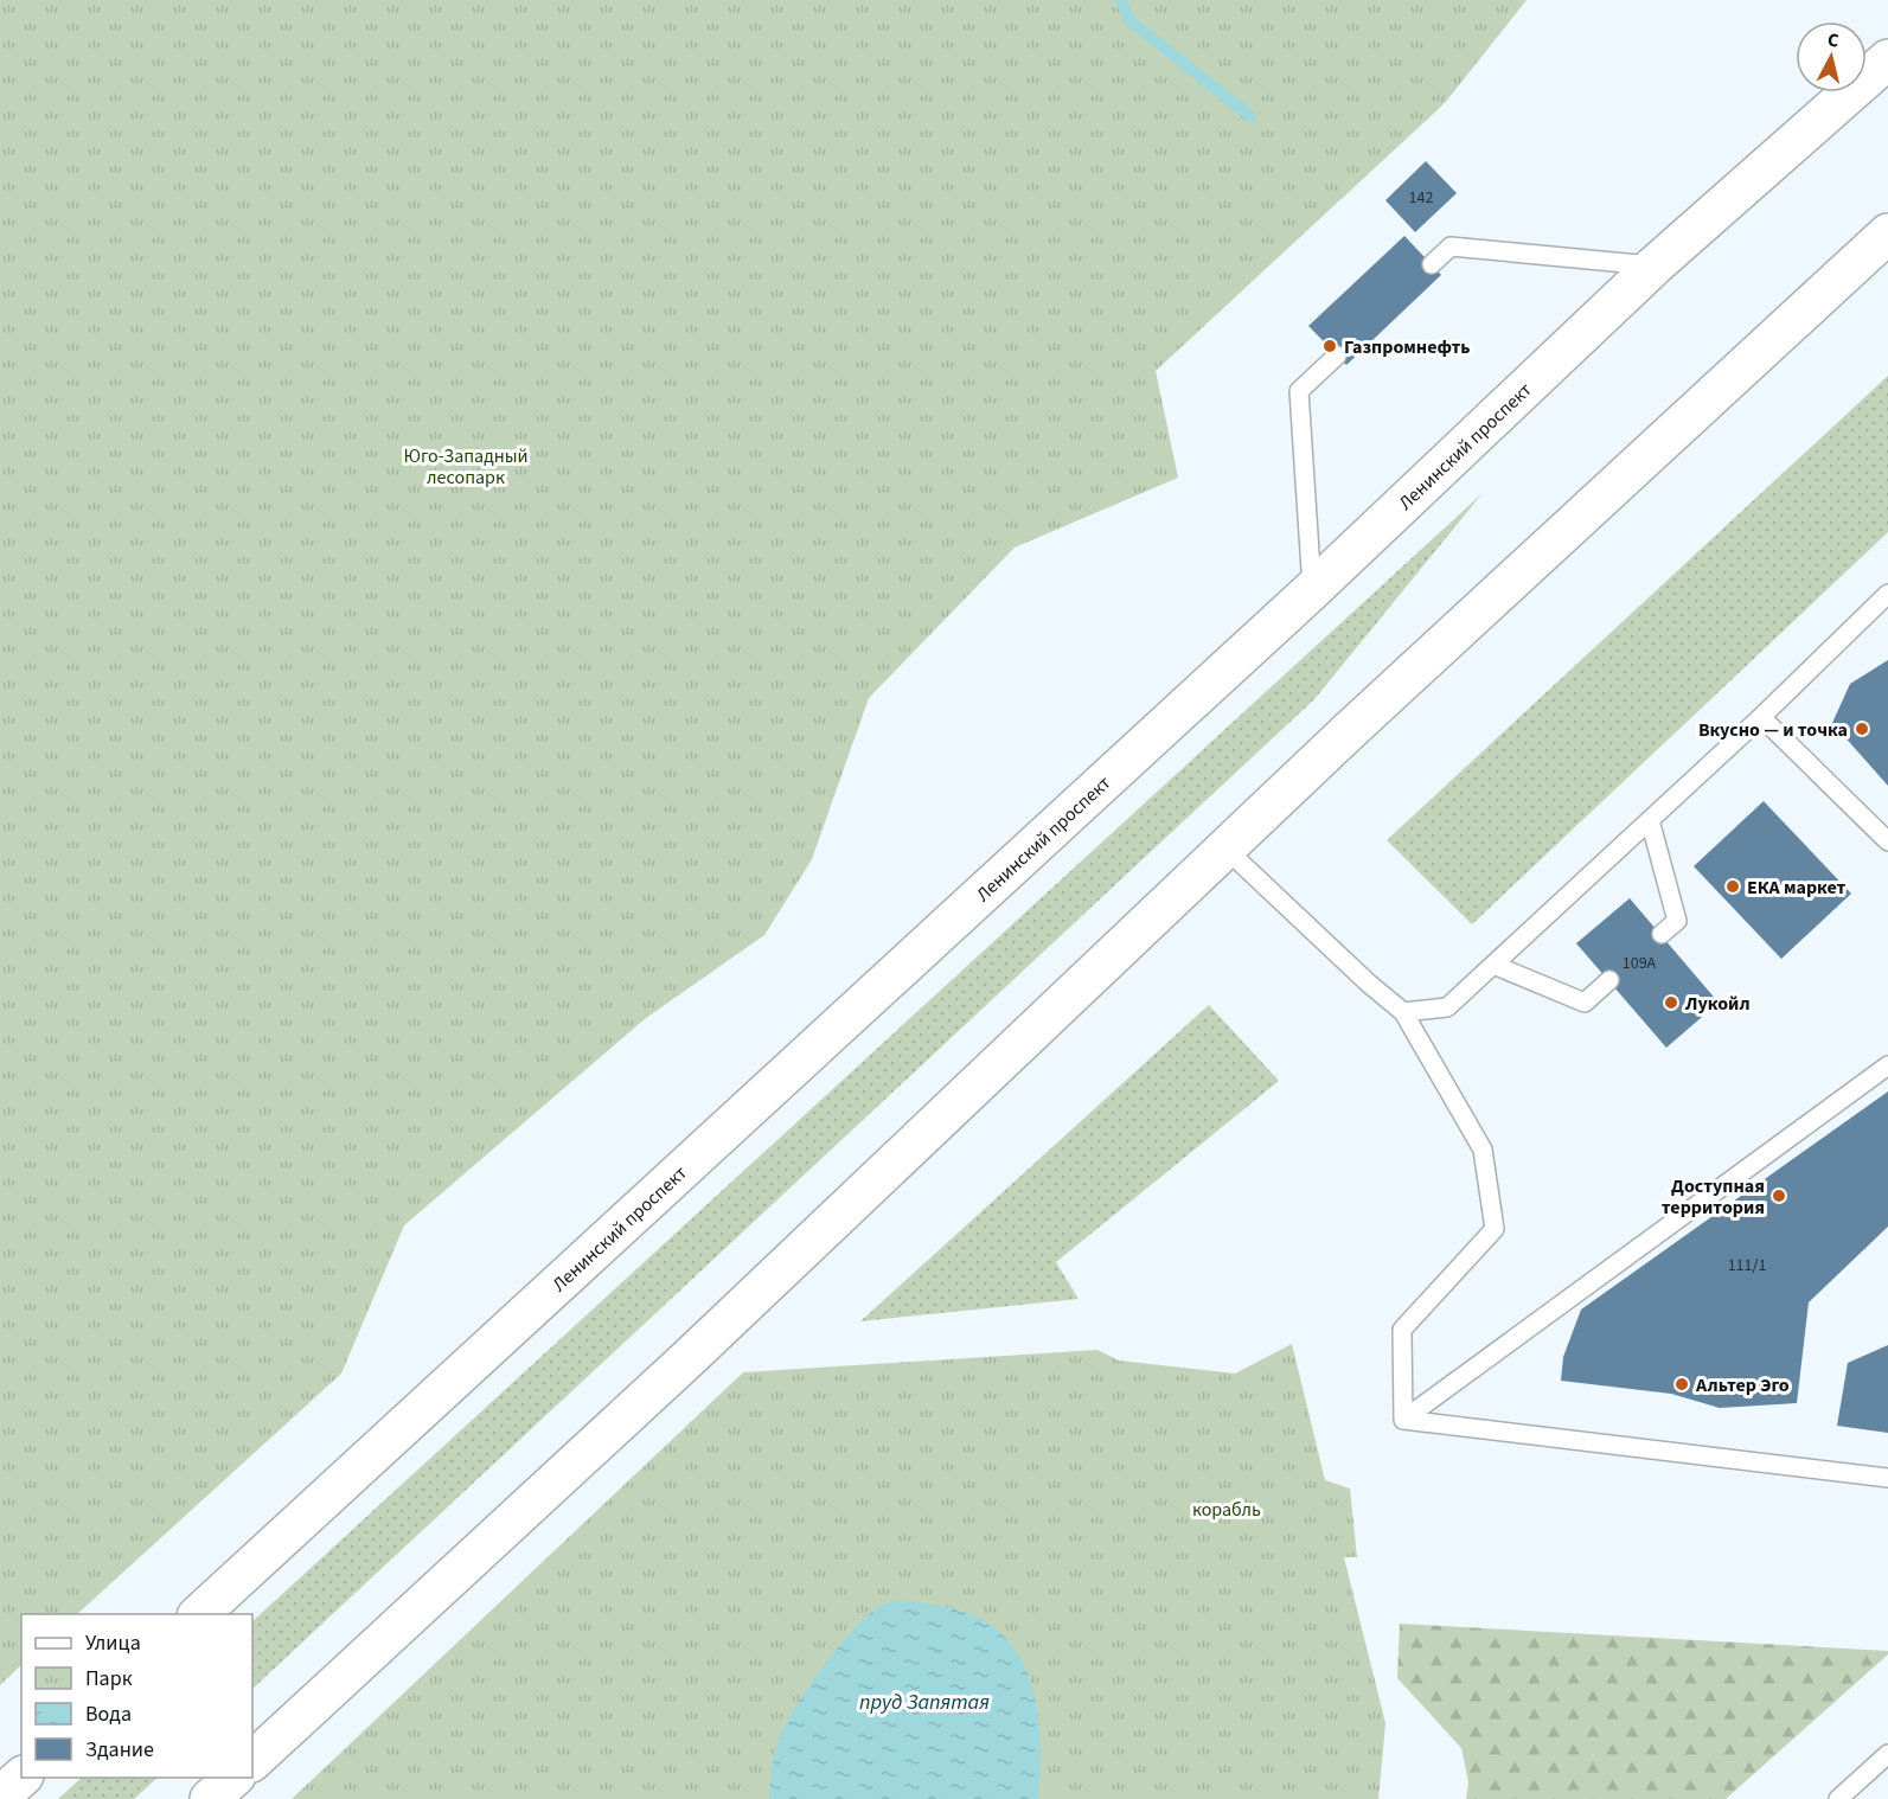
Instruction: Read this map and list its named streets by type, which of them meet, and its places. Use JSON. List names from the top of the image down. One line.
{"streets":{"main road":["Ленинский проспект"]},"water":["пруд Запятая"],"parks":["Юго-Западный лесопарк","корабль"],"places":["Газпромнефть","Вкусно — и точка","ЕКА маркет","Лукойл","Доступная территория","Альтер Эго"],"house_numbers":["142","109А","111/1"],"legend":["Улица","Парк","Вода","Здание"],"north":"top"}
